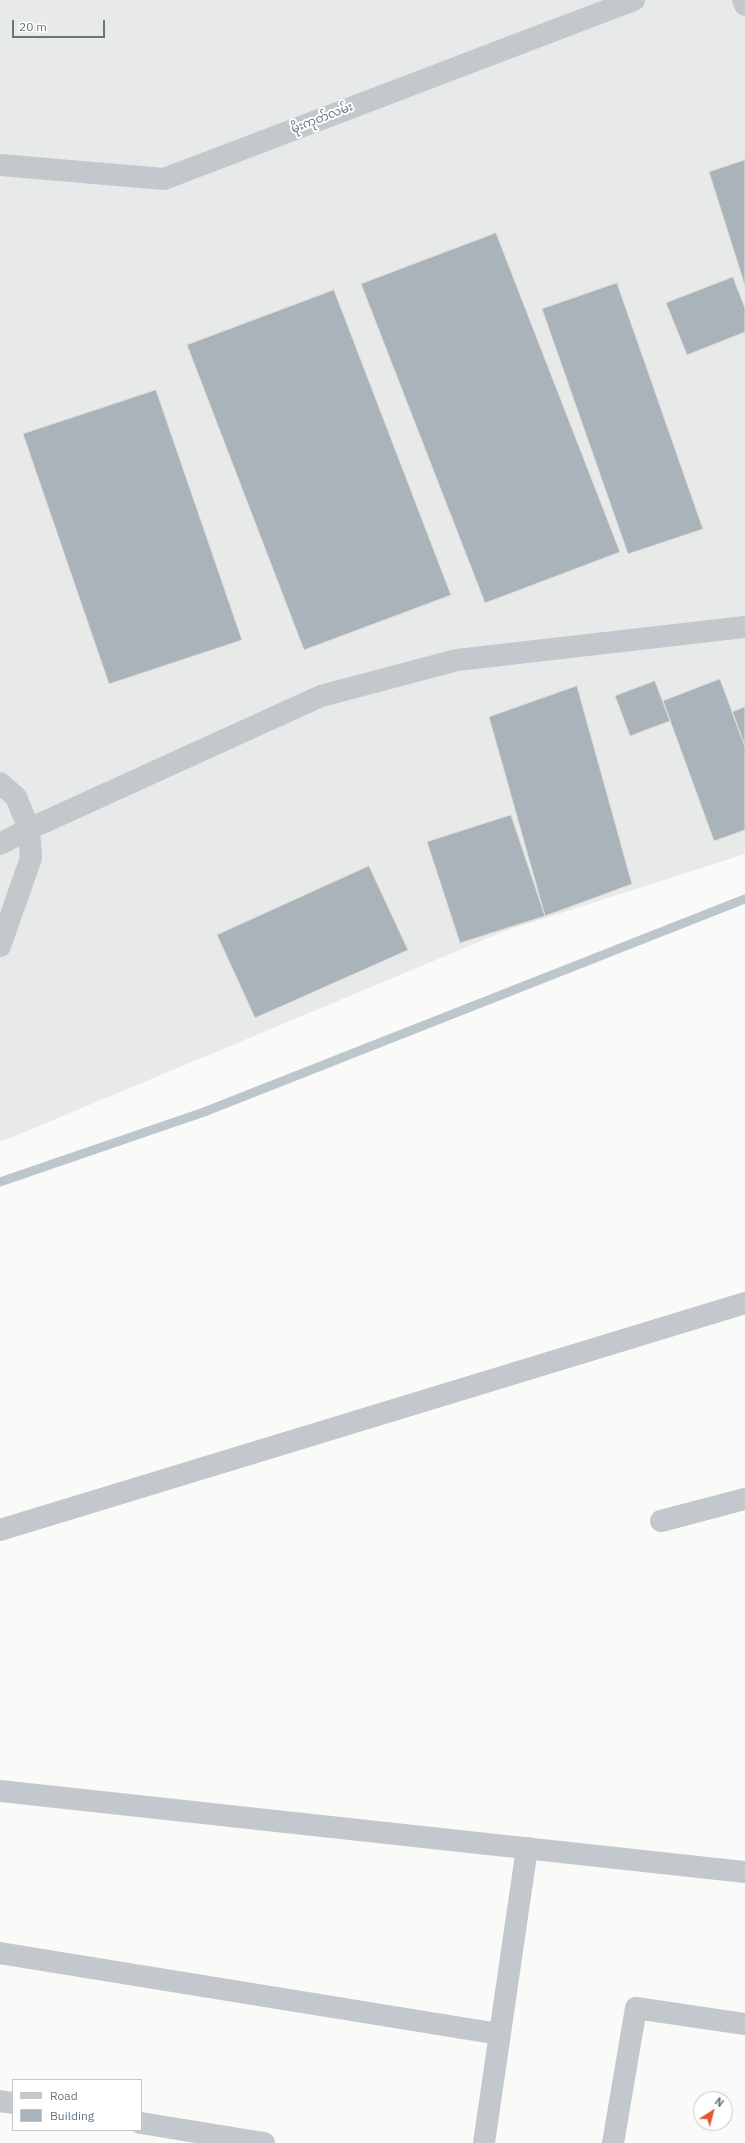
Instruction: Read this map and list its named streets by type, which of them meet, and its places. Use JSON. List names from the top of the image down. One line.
{"streets":{"street":["မိုးကုတ်လမ်း"]},"legend":["Road","Building"],"scale_bar":"20 m","north":"top right"}
